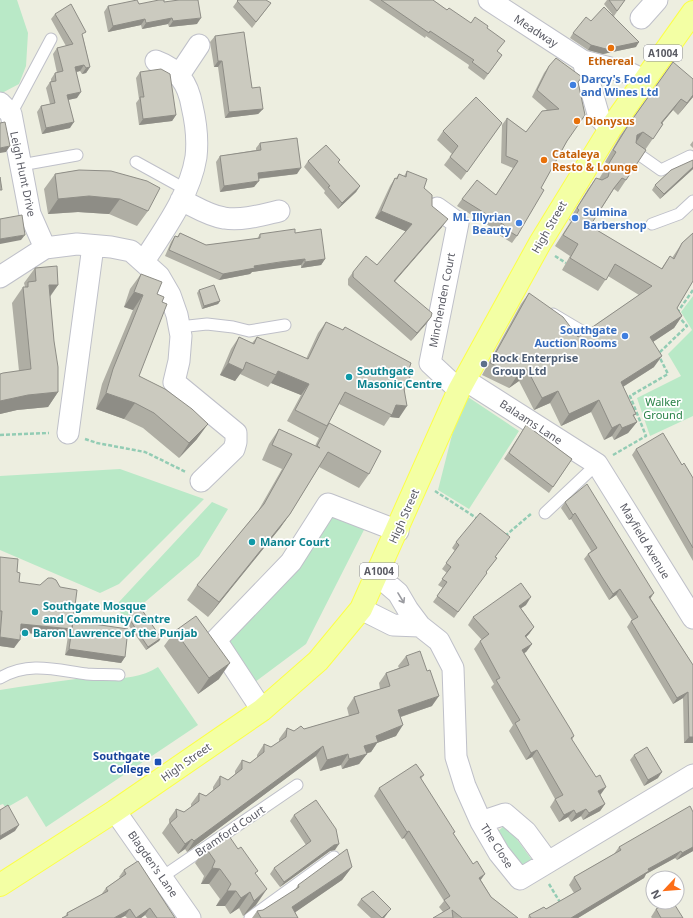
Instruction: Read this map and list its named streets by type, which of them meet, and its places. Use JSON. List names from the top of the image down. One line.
{"streets":{"main road":["A1004","High Street"],"street":["Meadway","Leigh Hunt Drive","Minchenden Court","Balaams Lane","Mayfield Avenue","The Close","Blagden's Lane"],"lane":["Bramford Court"]},"crossings":[["Meadway","A1004"],["A1004","High Street"],["High Street","Minchenden Court"],["High Street","Balaams Lane"],["High Street","The Close"],["High Street","Blagden's Lane"],["Minchenden Court","Balaams Lane"],["Balaams Lane","Mayfield Avenue"],["Bramford Court","Blagden's Lane"]],"parks":["Walker Ground"],"places":{"other":["Ethereal","Darcy's Food and Wines Ltd","Dionysus","Cataleya Resto & Lounge","Sulmina Barbershop","ML Illyrian Beauty","Southgate Auction Rooms","Rock Enterprise Group Ltd","Southgate Masonic Centre","Manor Court","Southgate Mosque and Community Centre","Baron Lawrence of the Punjab"],"transit":["Southgate College"]},"north":"bottom left"}
